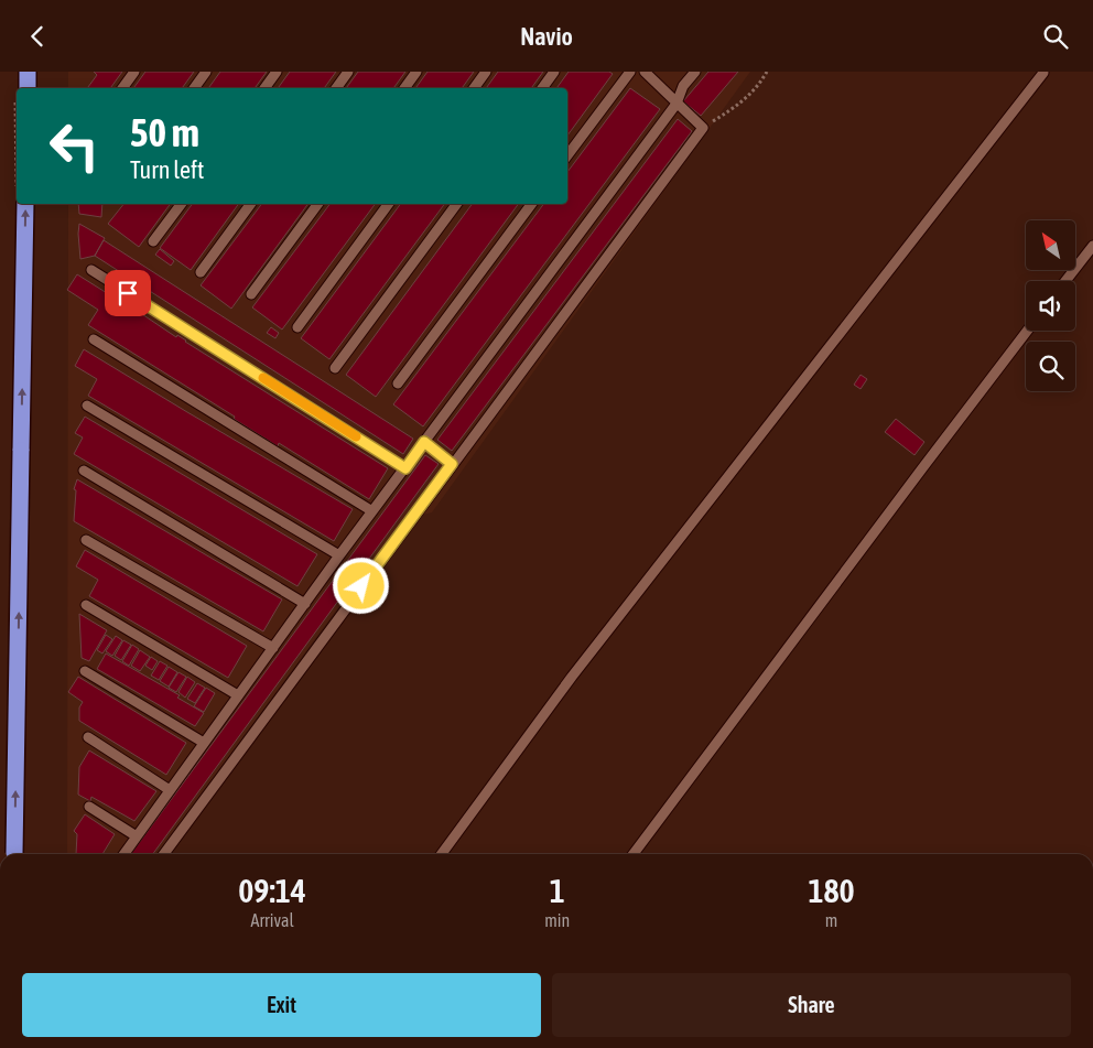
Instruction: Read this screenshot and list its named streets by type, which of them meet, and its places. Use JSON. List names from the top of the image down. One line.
{"north":"top left","page":{"header":"Navio","turn":["50 m","Turn left"],"eta":["09:14","Arrival","1","min","180","m"],"buttons":["Exit","Share"]}}
